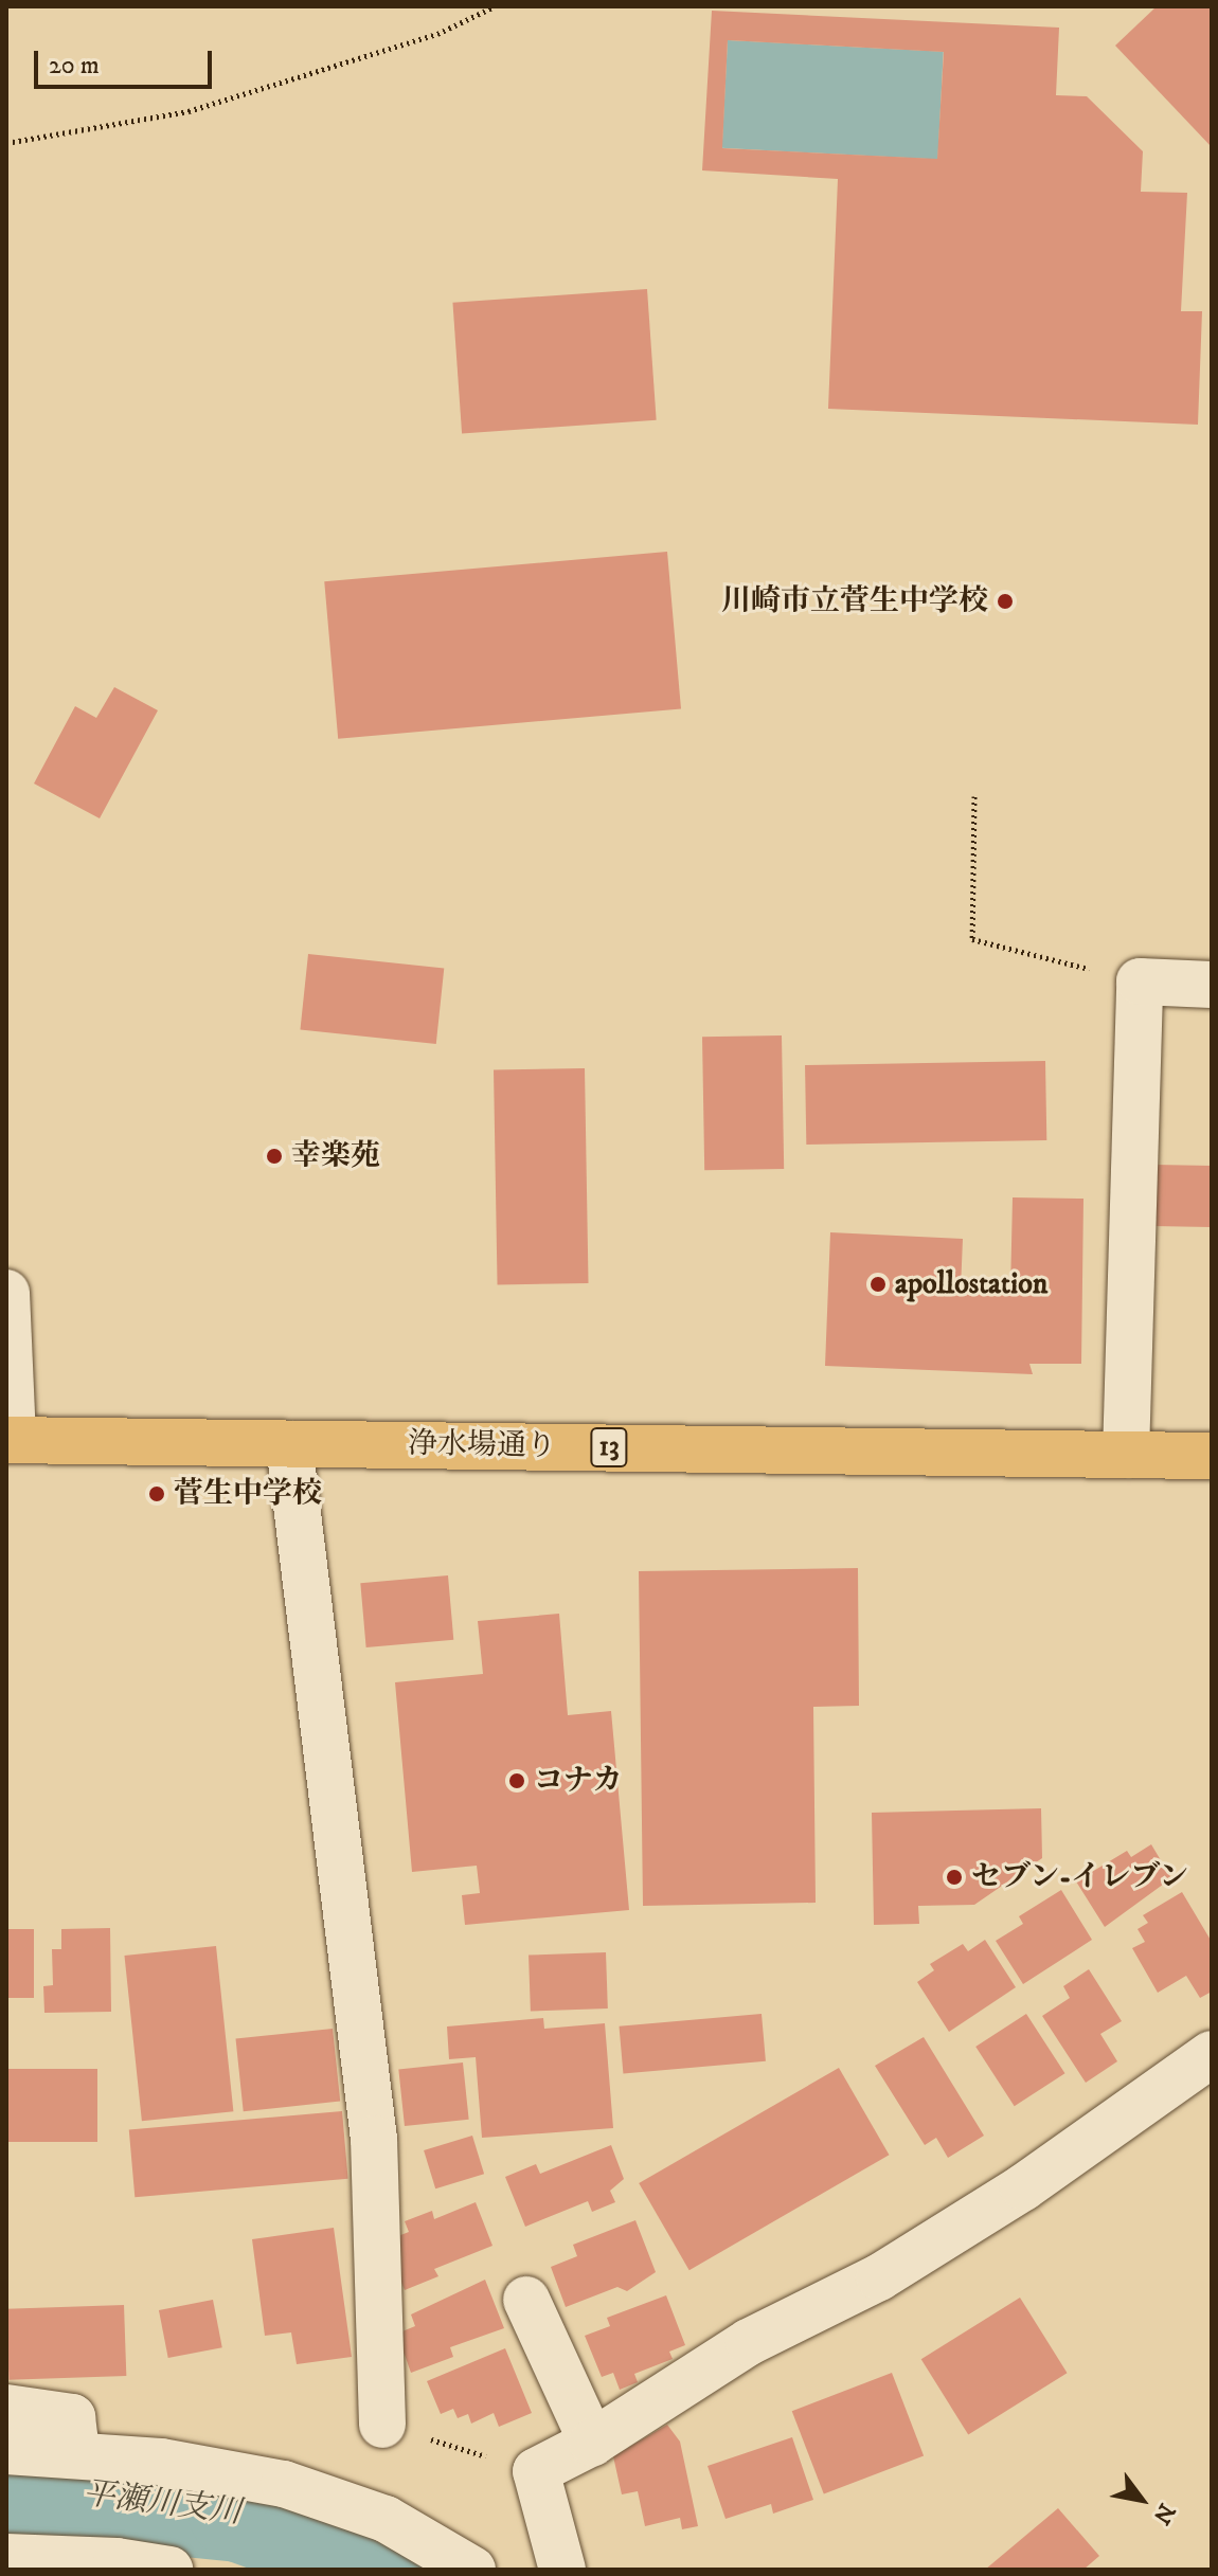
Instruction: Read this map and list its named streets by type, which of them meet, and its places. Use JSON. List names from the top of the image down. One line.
{"streets":{"main road":["浄水場通り","13"]},"water":["平瀬川支川"],"places":["川崎市立菅生中学校","幸楽苑","apollostation","菅生中学校","コナカ","セブン-イレブン"],"scale_bar":"20 m","north":"bottom right"}
